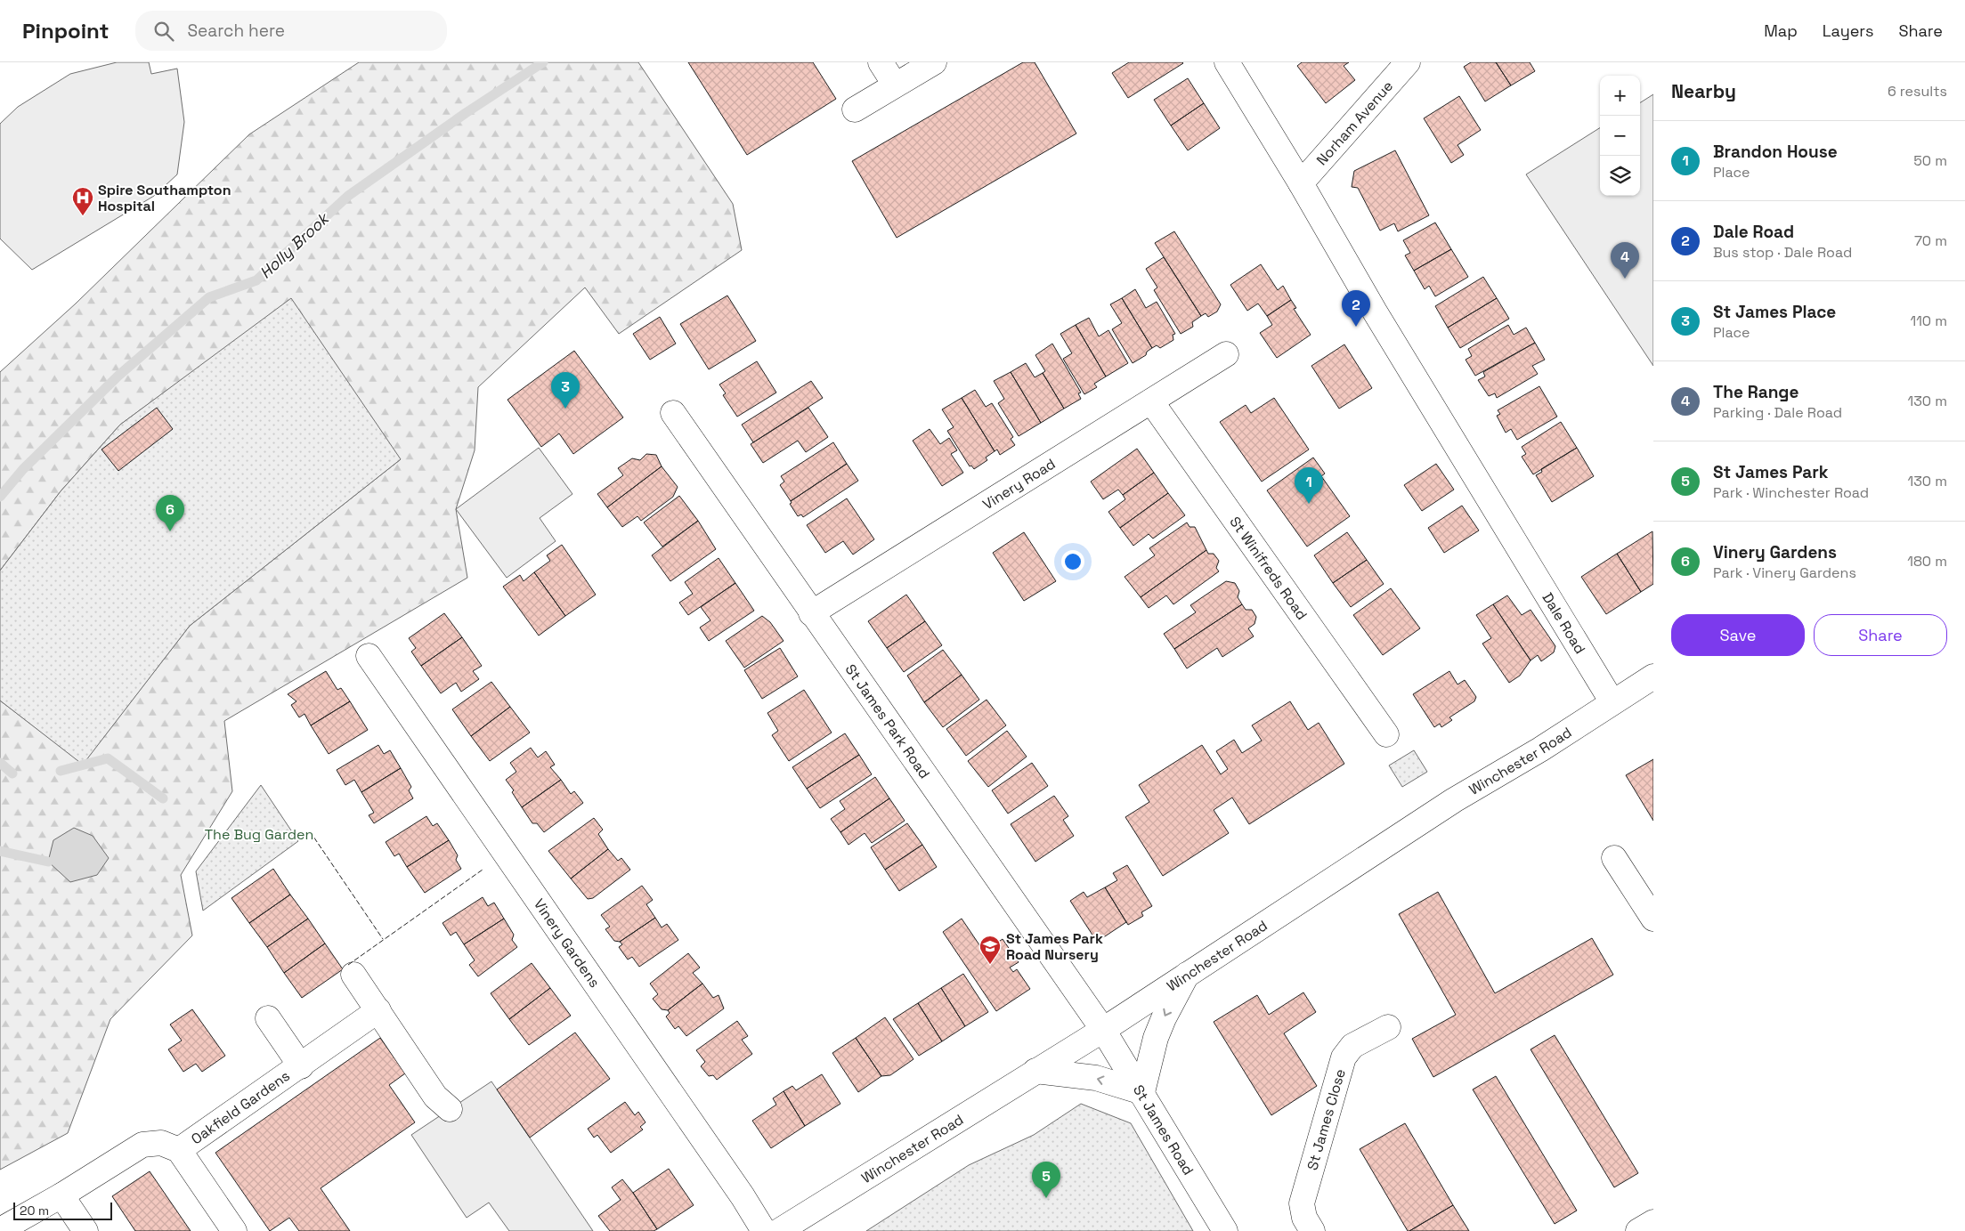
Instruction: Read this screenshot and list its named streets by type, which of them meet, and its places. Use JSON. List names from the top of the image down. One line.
{"streets":{"street":["Norham Avenue","Vinery Road","St Winifreds Road","Dale Road","St James Park Road","Winchester Road","Vinery Gardens","Oakfield Gardens","St James Close","St James Road"]},"crossings":[["Norham Avenue","Dale Road"],["Vinery Road","St Winifreds Road"],["Vinery Road","St James Park Road"],["Dale Road","Winchester Road"],["St James Park Road","Winchester Road"],["St James Park Road","St James Road"],["Winchester Road","St James Road"]],"water":["Holly Brook"],"parks":["The Bug Garden"],"places":{"hospital":["Spire Southampton Hospital"],"school or university":["St James Park Road Nursery"]},"scale_bar":"20 m","page":{"header":"Pinpoint","search":"Search here","nav":["Map","Layers","Share"],"heading":["Nearby","6 results"],"map_buttons":["+","−"],"list":[{"mark":"1","name":"Brandon House","note":"Place","value":"50 m"},{"mark":"2","name":"Dale Road","note":"Bus stop · Dale Road","value":"70 m"},{"mark":"3","name":"St James Place","note":"Place","value":"110 m"},{"mark":"4","name":"The Range","note":"Parking · Dale Road","value":"130 m"},{"mark":"5","name":"St James Park","note":"Park · Winchester Road","value":"130 m"},{"mark":"6","name":"Vinery Gardens","note":"Park · Vinery Gardens","value":"180 m"}],"pins":["4","2","3","1","6","5"],"buttons":["Save","Share"],"scale":"20 m"}}
